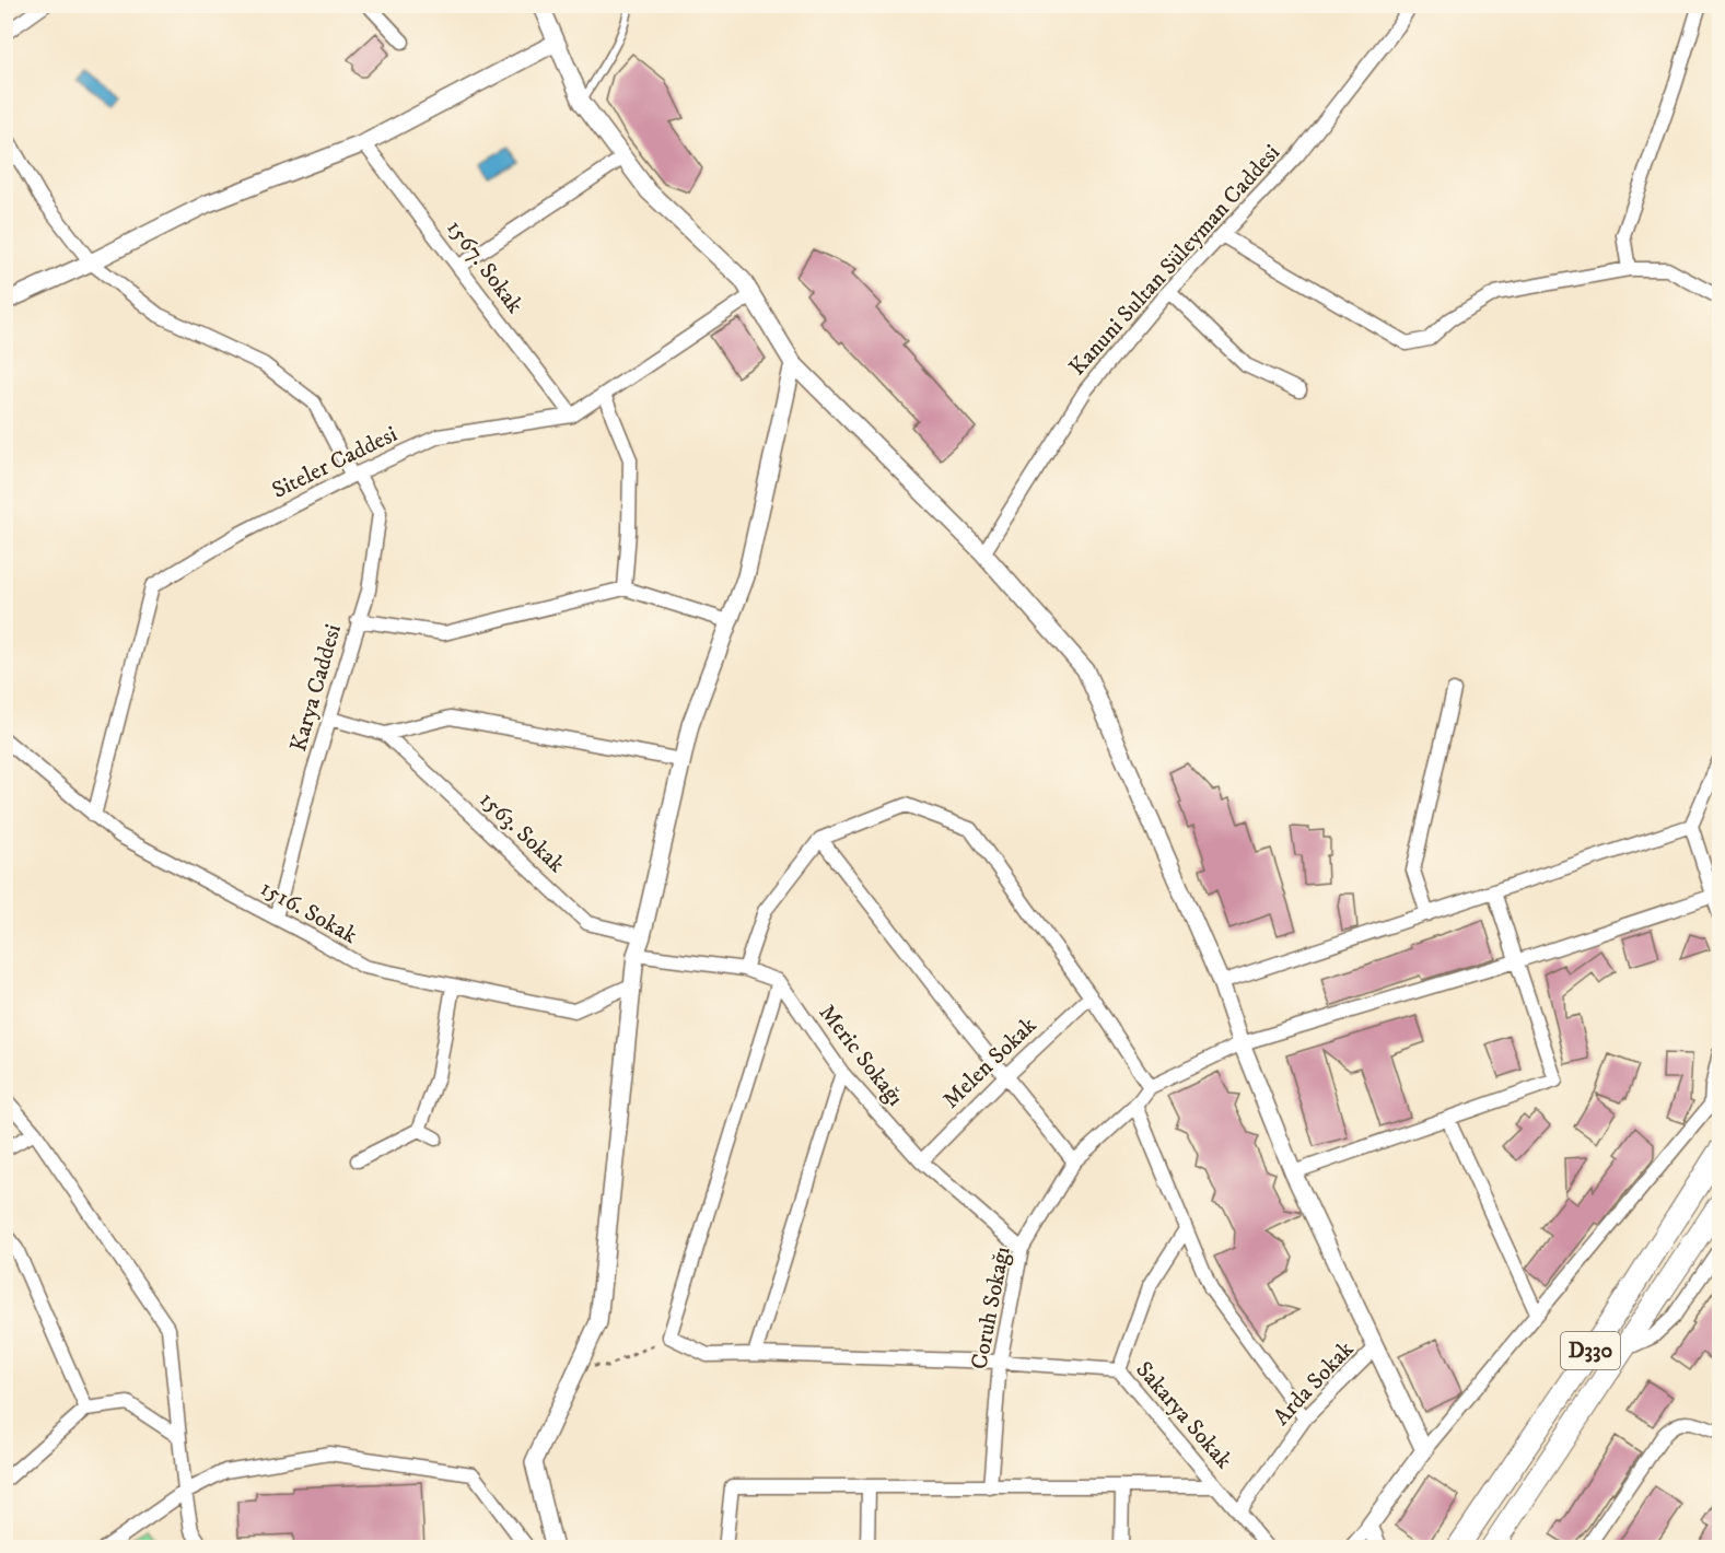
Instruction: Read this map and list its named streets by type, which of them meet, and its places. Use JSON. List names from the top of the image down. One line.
{"streets":{"highway":["D330"],"street":["Kanuni Sultan Süleyman Caddesi","1567. Sokak","Siteler Caddesi","Karya Caddesi","1563. Sokak","1516. Sokak","Meric Sokağı","Melen Sokak","Coruh Sokağı","Arda Sokak","Sakarya Sokak"]},"crossings":[["1567. Sokak","Siteler Caddesi"],["Siteler Caddesi","Karya Caddesi"],["Siteler Caddesi","1516. Sokak"],["Karya Caddesi","1516. Sokak"],["Meric Sokağı","Melen Sokak"],["Meric Sokağı","Coruh Sokağı"],["Coruh Sokağı","Sakarya Sokak"],["Arda Sokak","Sakarya Sokak"]]}
